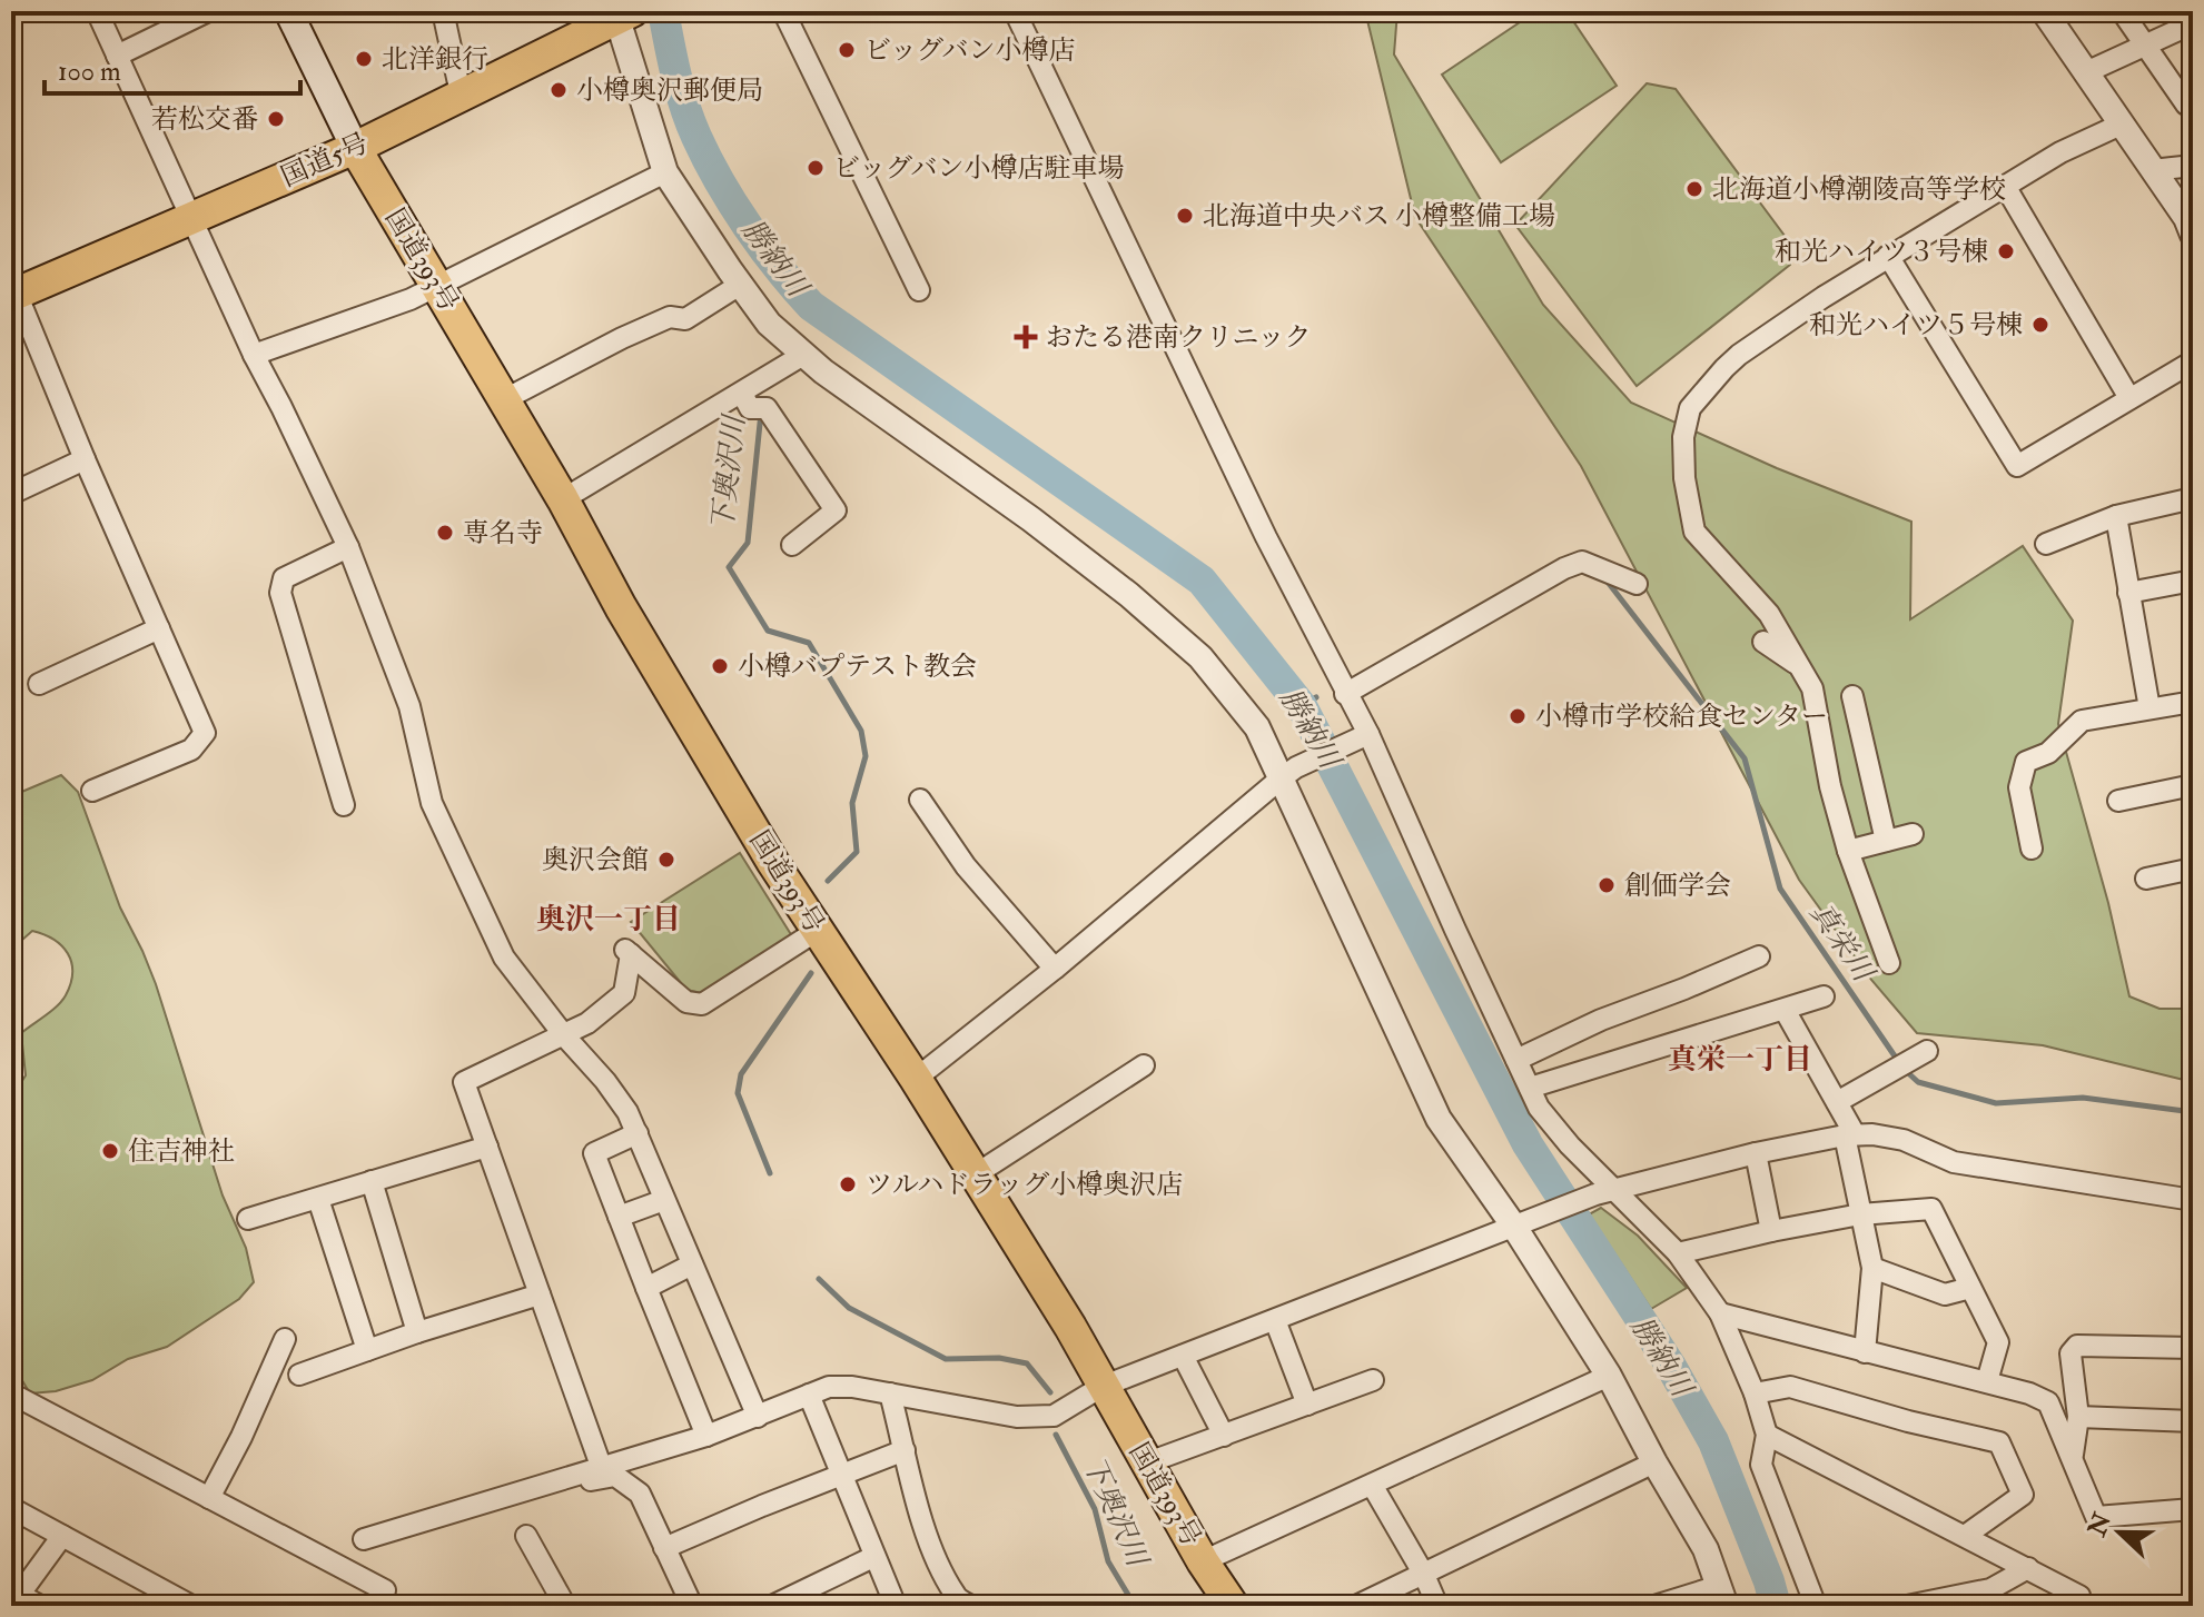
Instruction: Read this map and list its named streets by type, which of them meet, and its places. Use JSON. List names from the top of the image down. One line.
{"streets":{"highway":["国道5号","国道393号"]},"crossings":[["国道5号","国道393号"]],"districts":["奥沢一丁目","真栄一丁目"],"water":["勝納川","下奥沢川","真栄川"],"places":{"other":["ビッグバン小樽店","北洋銀行","小樽奥沢郵便局","若松交番","ビッグバン小樽店駐車場","北海道小樽潮陵高等学校","北海道中央バス 小樽整備工場","和光ハイツ３号棟","和光ハイツ５号棟","専名寺","小樽バプテスト教会","小樽市学校給食センター","奥沢会館","創価学会","住吉神社","ツルハドラッグ小樽奥沢店"],"health":["おたる港南クリニック"]},"scale_bar":"100 m","north":"left"}
